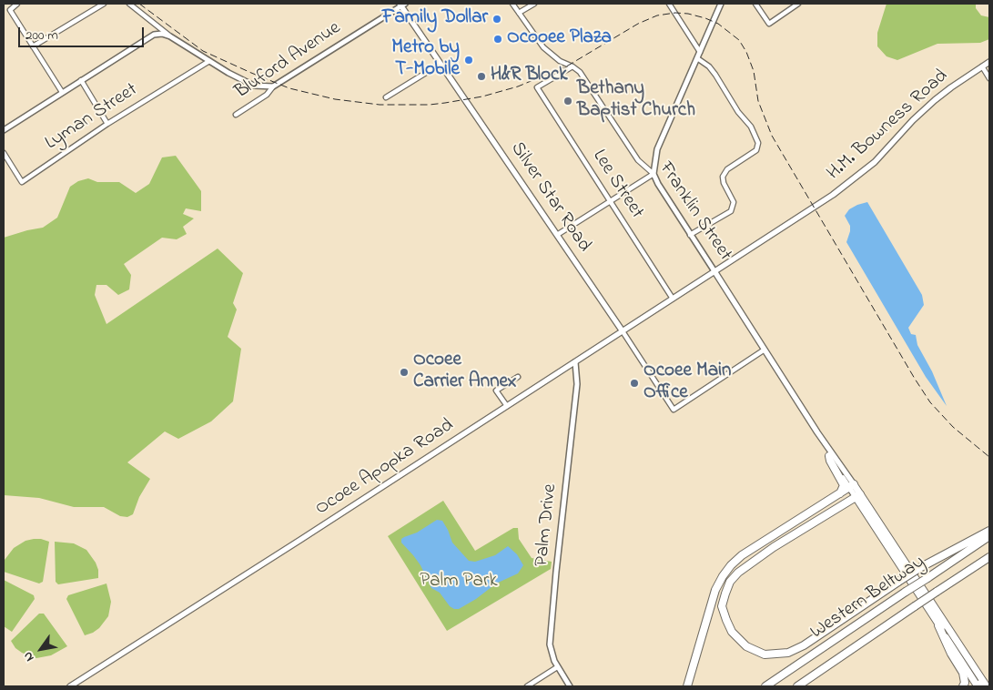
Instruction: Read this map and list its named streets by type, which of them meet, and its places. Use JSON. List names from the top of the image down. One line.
{"streets":{"highway":["Western Beltway"],"main road":["H.M. Bowness Road","Silver Star Road","Franklin Street","Ocoee Apopka Road"],"street":["Bluford Avenue","Lyman Street","Lee Street","Palm Drive"]},"crossings":[["Bluford Avenue","Silver Star Road"],["H.M. Bowness Road","Franklin Street"],["H.M. Bowness Road","Ocoee Apopka Road"],["Lee Street","Franklin Street"],["Lee Street","Ocoee Apopka Road"],["Silver Star Road","Franklin Street"],["Silver Star Road","Ocoee Apopka Road"],["Franklin Street","Ocoee Apopka Road"],["Ocoee Apopka Road","Palm Drive"]],"parks":["Palm Park"],"places":["Family Dollar","Ocooee Plaza","Metro by T-Mobile","H&R Block","Bethany Baptist Church","Ocoee Carrier Annex","Ocoee Main Office"],"scale_bar":"200 m","north":"bottom left"}
